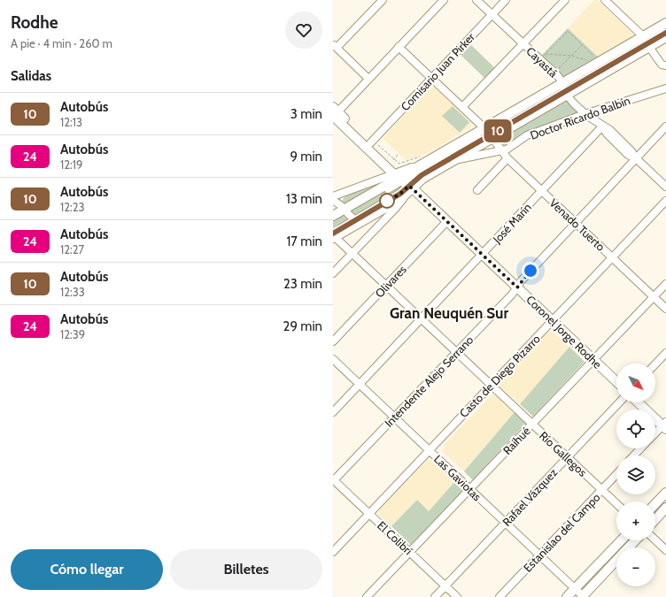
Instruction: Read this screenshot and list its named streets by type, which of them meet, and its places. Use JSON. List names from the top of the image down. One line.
{"streets":{"main road":["Coronel Jorge Rodhe"],"street":["Cayastá","Comisario Juan Pirker","Doctor Ricardo Balbín","José Marín","Venado Tuerto","Olivares","Casto de Diego Pizarro","Intendente Alejo Serrano","Raihué","Río Gallegos","Las Gaviotas","Rafael Vázquez","Estanislao del Campo","El Colibrí"]},"crossings":[["Cayastá","Comisario Juan Pirker"],["Cayastá","Doctor Ricardo Balbín"],["Cayastá","José Marín"],["Cayastá","Intendente Alejo Serrano"],["Comisario Juan Pirker","Coronel Jorge Rodhe"],["Doctor Ricardo Balbín","Venado Tuerto"],["José Marín","Venado Tuerto"],["José Marín","Coronel Jorge Rodhe"],["José Marín","Río Gallegos"],["José Marín","Las Gaviotas"],["Venado Tuerto","Casto de Diego Pizarro"],["Venado Tuerto","Intendente Alejo Serrano"],["Venado Tuerto","Raihué"],["Olivares","Coronel Jorge Rodhe"],["Olivares","Río Gallegos"],["Coronel Jorge Rodhe","Casto de Diego Pizarro"],["Coronel Jorge Rodhe","Intendente Alejo Serrano"],["Coronel Jorge Rodhe","Raihué"],["Casto de Diego Pizarro","Río Gallegos"],["Casto de Diego Pizarro","Las Gaviotas"],["Casto de Diego Pizarro","El Colibrí"],["Intendente Alejo Serrano","Río Gallegos"],["Intendente Alejo Serrano","Las Gaviotas"],["Intendente Alejo Serrano","El Colibrí"],["Raihué","Río Gallegos"],["Raihué","Las Gaviotas"],["Raihué","El Colibrí"],["Río Gallegos","Rafael Vázquez"],["Río Gallegos","Estanislao del Campo"],["Las Gaviotas","Rafael Vázquez"],["Las Gaviotas","Estanislao del Campo"],["Rafael Vázquez","El Colibrí"]],"districts":["Gran Neuquén Sur"],"lines":["bus line 10"],"north":"bottom right","page":{"heading":[["Rodhe","A pie · 4 min · 260 m"],"Salidas"],"on_map":"10","list":[{"mark":"10","name":"Autobús","note":"12:13","value":"3 min"},{"mark":"24","name":"Autobús","note":"12:19","value":"9 min"},{"mark":"10","name":"Autobús","note":"12:23","value":"13 min"},{"mark":"24","name":"Autobús","note":"12:27","value":"17 min"},{"mark":"10","name":"Autobús","note":"12:33","value":"23 min"},{"mark":"24","name":"Autobús","note":"12:39","value":"29 min"}],"map_buttons":["+","−"],"buttons":["Cómo llegar","Billetes"]}}
